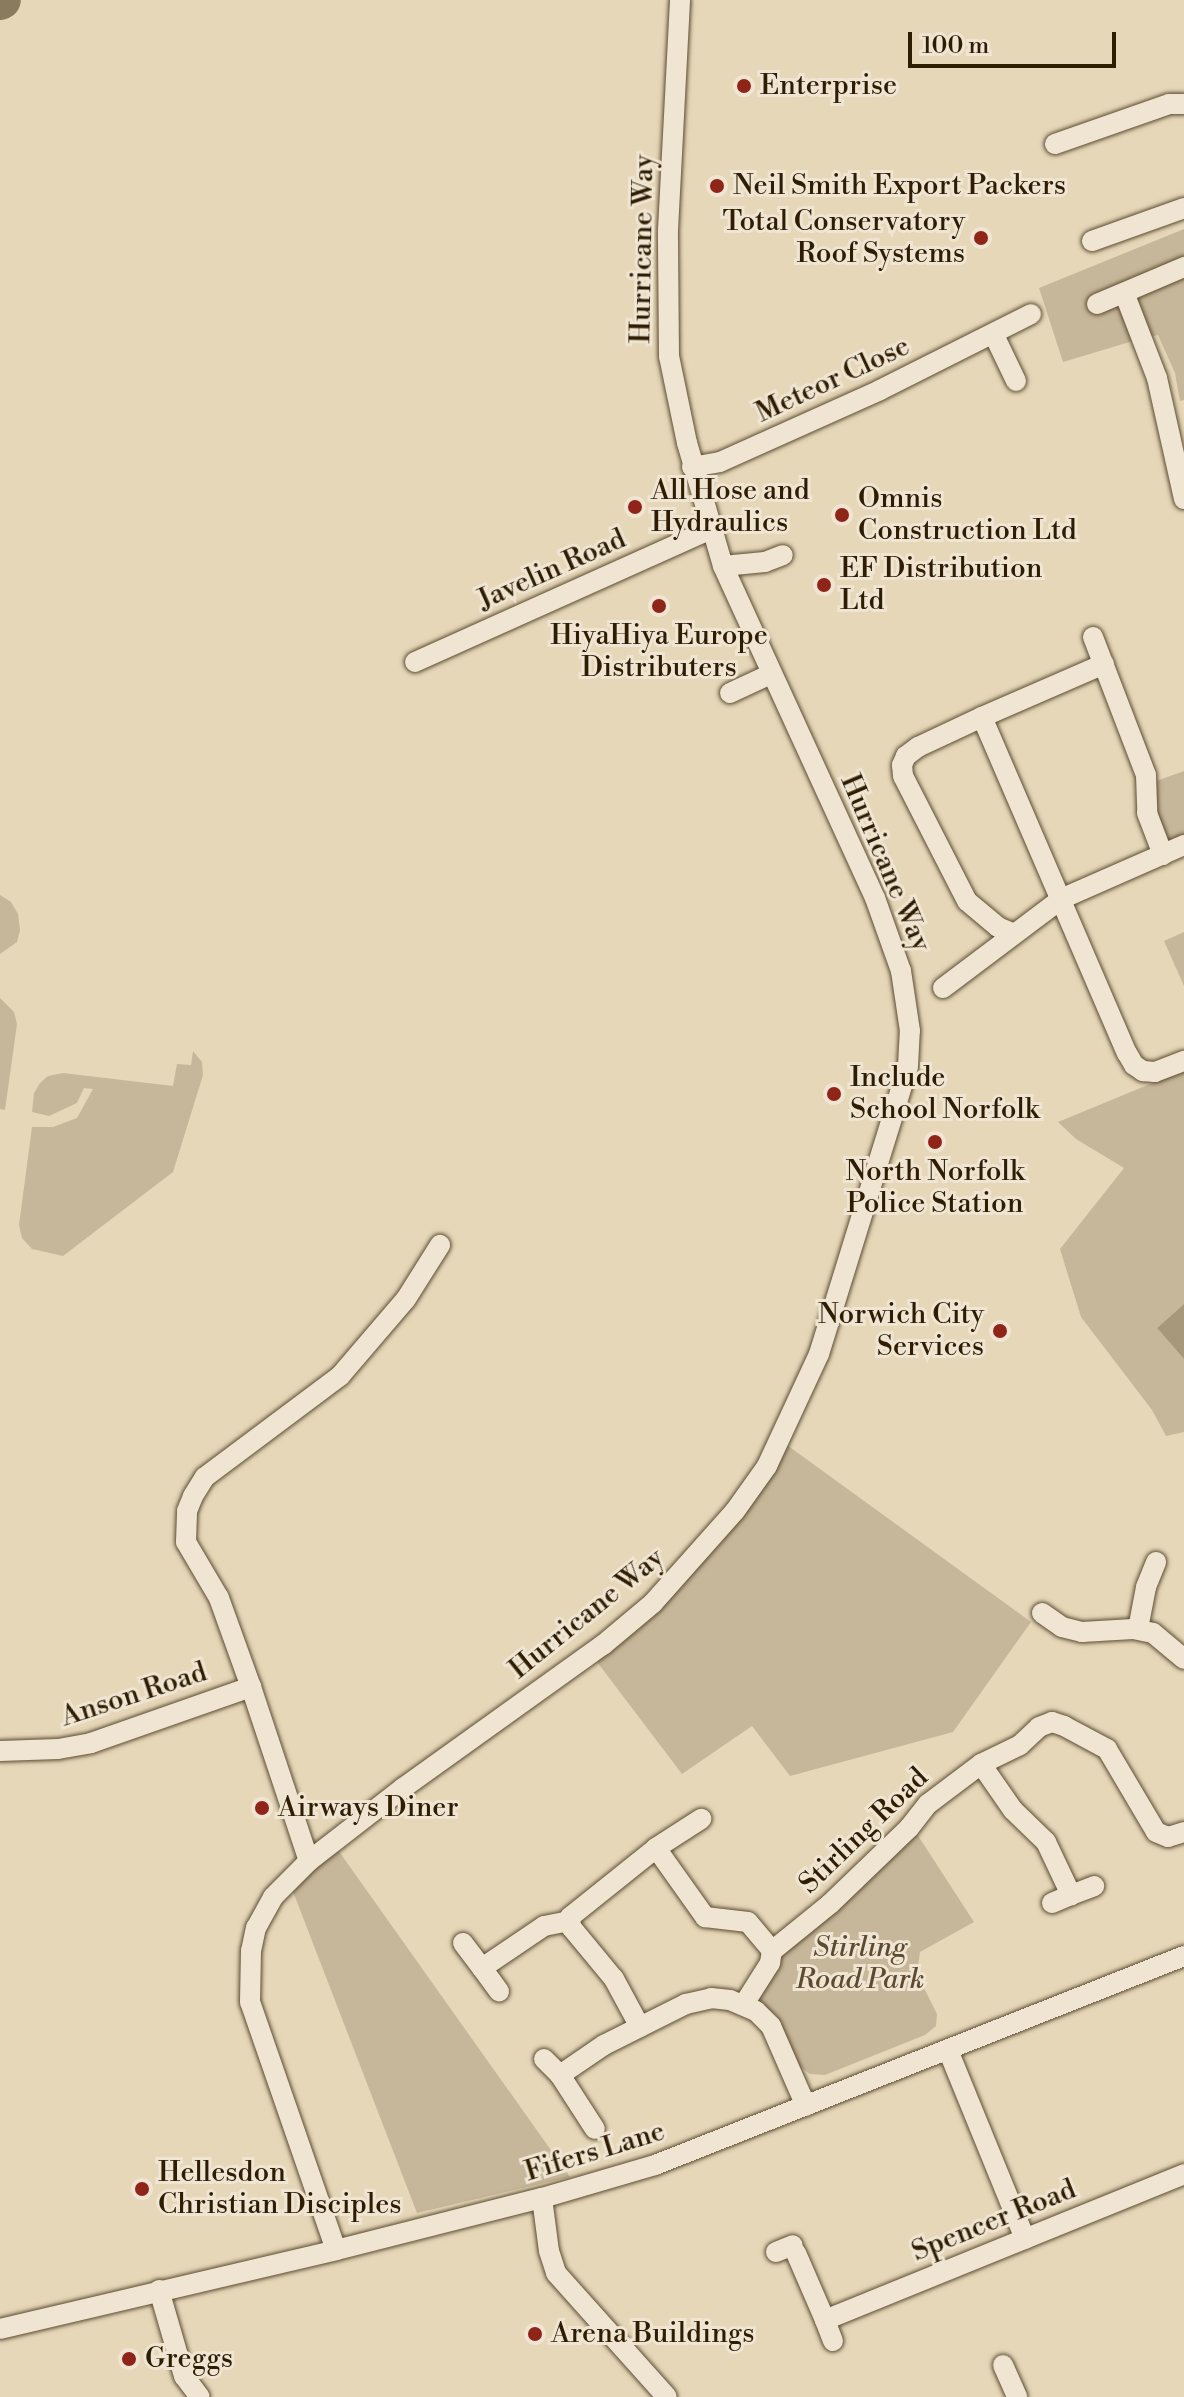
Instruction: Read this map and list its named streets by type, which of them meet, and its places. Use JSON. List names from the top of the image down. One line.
{"streets":{"street":["Hurricane Way","Meteor Close","Javelin Road","Anson Road","Stirling Road","Fifers Lane","Spencer Road"]},"crossings":[["Hurricane Way","Meteor Close"],["Hurricane Way","Javelin Road"],["Hurricane Way","Fifers Lane"]],"parks":["Stirling Road Park"],"places":["Enterprise","Neil Smith Export Packers","Total Conservatory Roof Systems","All Hose and Hydraulics","Omnis Construction Ltd","EF Distribution Ltd","HiyaHiya Europe Distributers","Include School Norfolk","North Norfolk Police Station","Norwich City Services","Airways Diner","Hellesdon Christian Disciples","Arena Buildings","Greggs"],"scale_bar":"100 m"}
